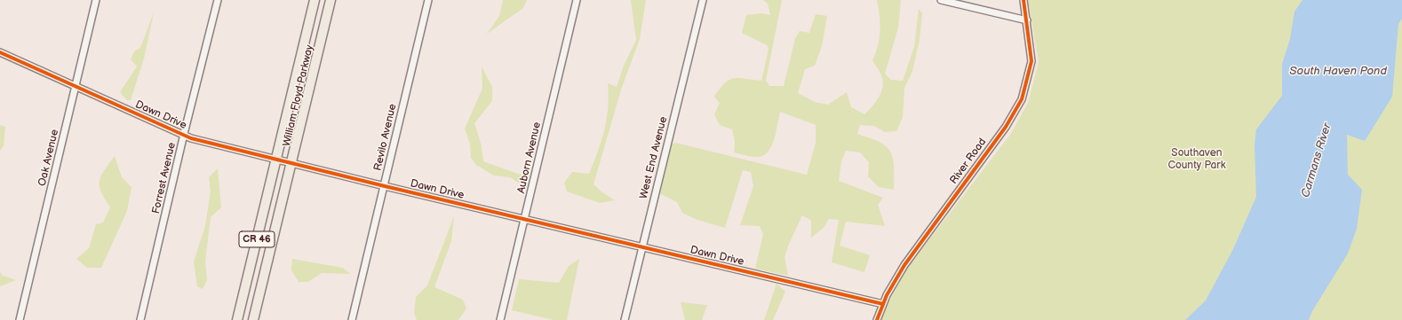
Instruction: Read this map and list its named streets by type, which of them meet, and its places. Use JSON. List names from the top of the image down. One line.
{"streets":{"highway":["William Floyd Parkway","CR 46"],"street":["Dawn Drive","Revilo Avenue","Oak Avenue","Auborn Avenue","West End Avenue","River Road","Forrest Avenue"]},"crossings":[["William Floyd Parkway","Dawn Drive"],["Dawn Drive","Revilo Avenue"],["Dawn Drive","Oak Avenue"],["Dawn Drive","Auborn Avenue"],["Dawn Drive","West End Avenue"],["Dawn Drive","River Road"],["Dawn Drive","Forrest Avenue"]],"water":["South Haven Pond","Carmans River"],"parks":["Southaven County Park"]}
